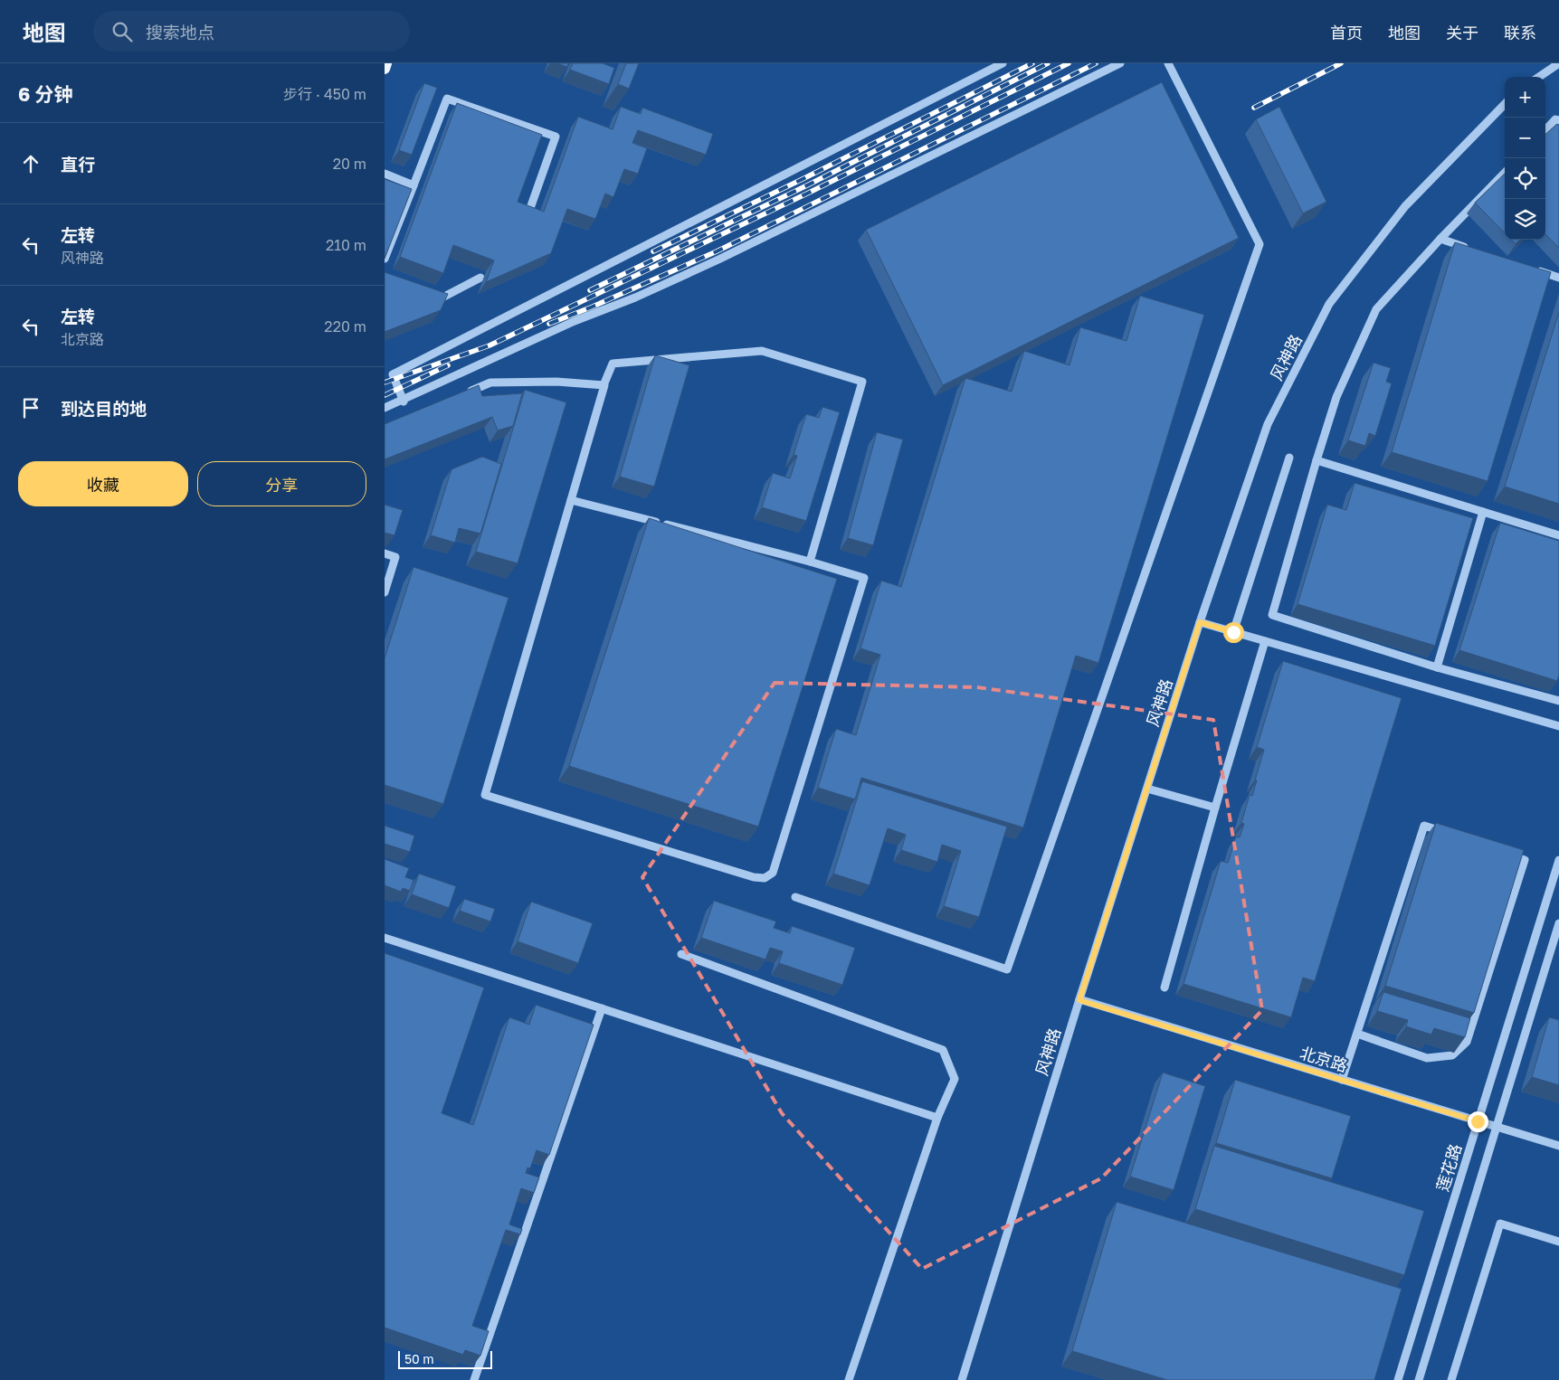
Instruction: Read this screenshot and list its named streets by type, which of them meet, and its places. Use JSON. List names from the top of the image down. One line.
{"streets":{"street":["风神路","北京路","莲花路"]},"crossings":[["风神路","北京路"],["北京路","莲花路"]],"scale_bar":"50 m","page":{"header":"地图","search":"搜索地点","nav":["首页","地图","关于","联系"],"heading":["6 分钟","步行 · 450 m"],"map_buttons":["+","−"],"list":[["直行","20 m"],["左转","风神路","210 m"],["左转","北京路","220 m"],"到达目的地"],"buttons":["收藏","分享"],"scale":"50 m"}}
